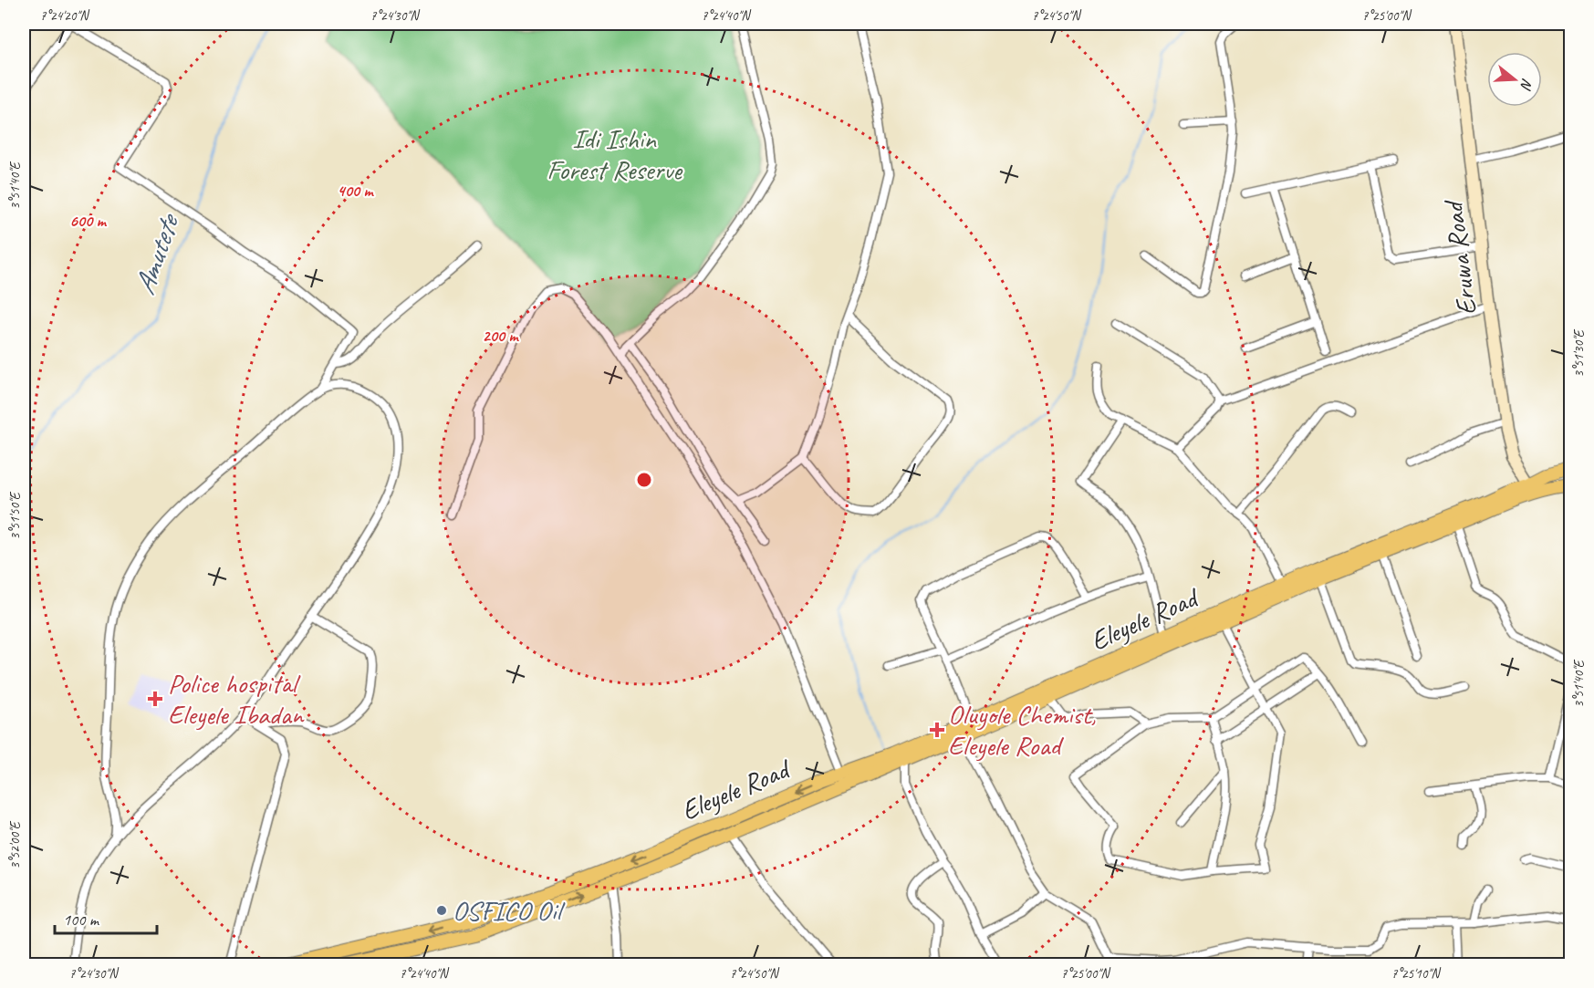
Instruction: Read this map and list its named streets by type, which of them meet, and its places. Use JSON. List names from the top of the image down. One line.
{"streets":{"main road":["Eruwa Road","Eleyele Road"]},"crossings":[["Eruwa Road","Eleyele Road"]],"water":["Amutete"],"parks":["Idi Ishin Forest Reserve"],"places":{"health":["Police hospital Eleyele Ibadan","Oluyole Chemist, Eleyele Road"],"other":["OSFICO Oil"]},"scale_bar":"100 m","north":"right","coordinates":["7°24'20\"N","7°24'30\"N","7°24'40\"N","7°24'50\"N","7°25'00\"N","3°51'40\"E","3°51'30\"E","3°51'50\"E","3°52'00\"E","7°25'10\"N"],"rings":["400 m","600 m","200 m"]}
